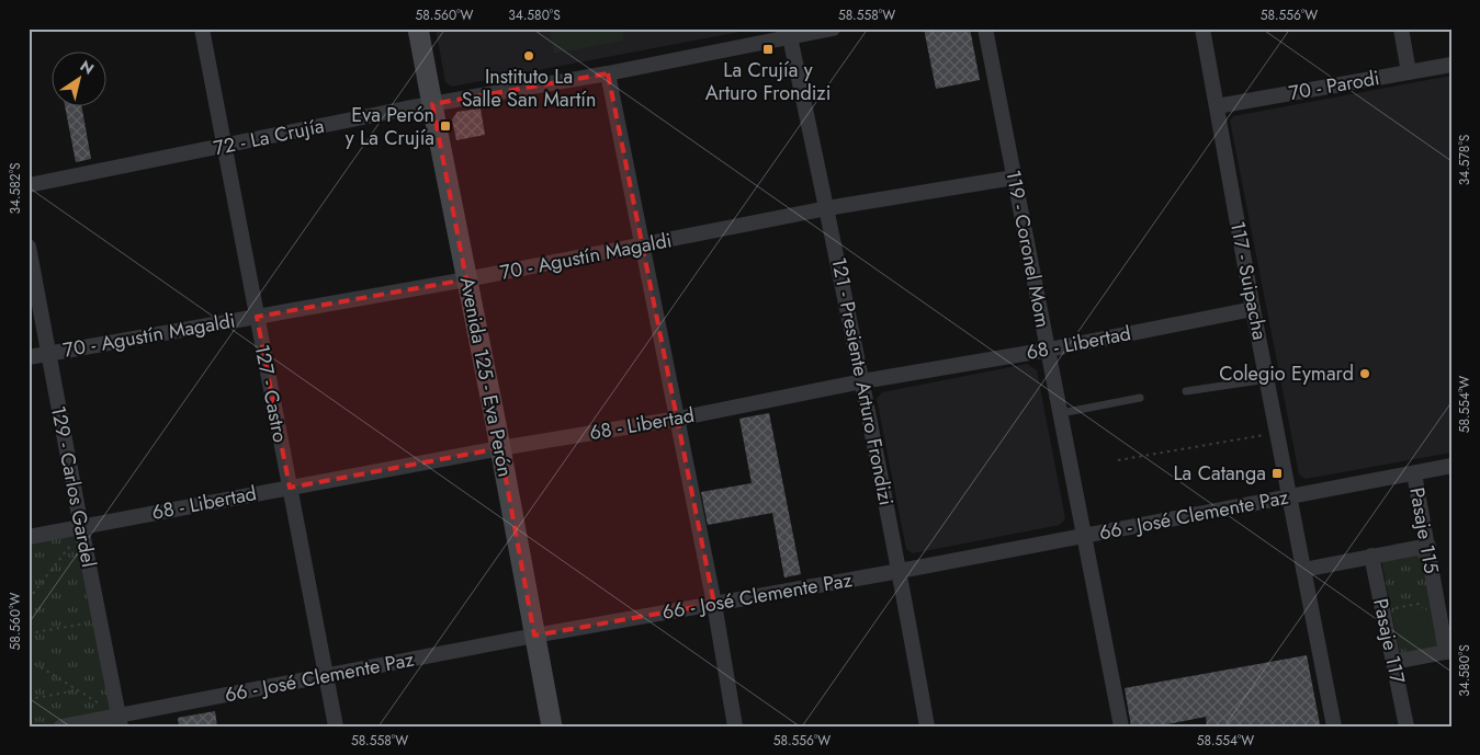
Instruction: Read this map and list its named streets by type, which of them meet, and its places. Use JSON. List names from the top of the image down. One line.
{"streets":{"main road":["Avenida 125 - Eva Perón"],"street":["70 - Parodi","72 - La Crujía","119 - Coronel Mom","70 - Agustín Magaldi","117 - Suipacha","68 - Libertad","121 - Presiente Arturo Frondizi","127 - Castro","129 - Carlos Gardel","66 - José Clemente Paz","Pasaje 115","Pasaje 117"]},"crossings":[["70 - Parodi","117 - Suipacha"],["72 - La Crujía","Avenida 125 - Eva Perón"],["72 - La Crujía","121 - Presiente Arturo Frondizi"],["72 - La Crujía","127 - Castro"],["119 - Coronel Mom","70 - Agustín Magaldi"],["119 - Coronel Mom","68 - Libertad"],["119 - Coronel Mom","66 - José Clemente Paz"],["70 - Agustín Magaldi","Avenida 125 - Eva Perón"],["70 - Agustín Magaldi","121 - Presiente Arturo Frondizi"],["70 - Agustín Magaldi","127 - Castro"],["70 - Agustín Magaldi","129 - Carlos Gardel"],["117 - Suipacha","68 - Libertad"],["117 - Suipacha","66 - José Clemente Paz"],["68 - Libertad","Avenida 125 - Eva Perón"],["68 - Libertad","121 - Presiente Arturo Frondizi"],["68 - Libertad","127 - Castro"],["68 - Libertad","129 - Carlos Gardel"],["Avenida 125 - Eva Perón","66 - José Clemente Paz"],["121 - Presiente Arturo Frondizi","66 - José Clemente Paz"],["127 - Castro","66 - José Clemente Paz"],["129 - Carlos Gardel","66 - José Clemente Paz"],["66 - José Clemente Paz","Pasaje 115"]],"places":{"transit":["La Crujía y Arturo Frondizi","Eva Perón y La Crujía","La Catanga"],"other":["Instituto La Salle San Martín","Colegio Eymard"]},"north":"top right","coordinates":["58.560°W","34.580°S","58.558°W","58.556°W","34.578°S","34.582°S","58.554°W"]}
